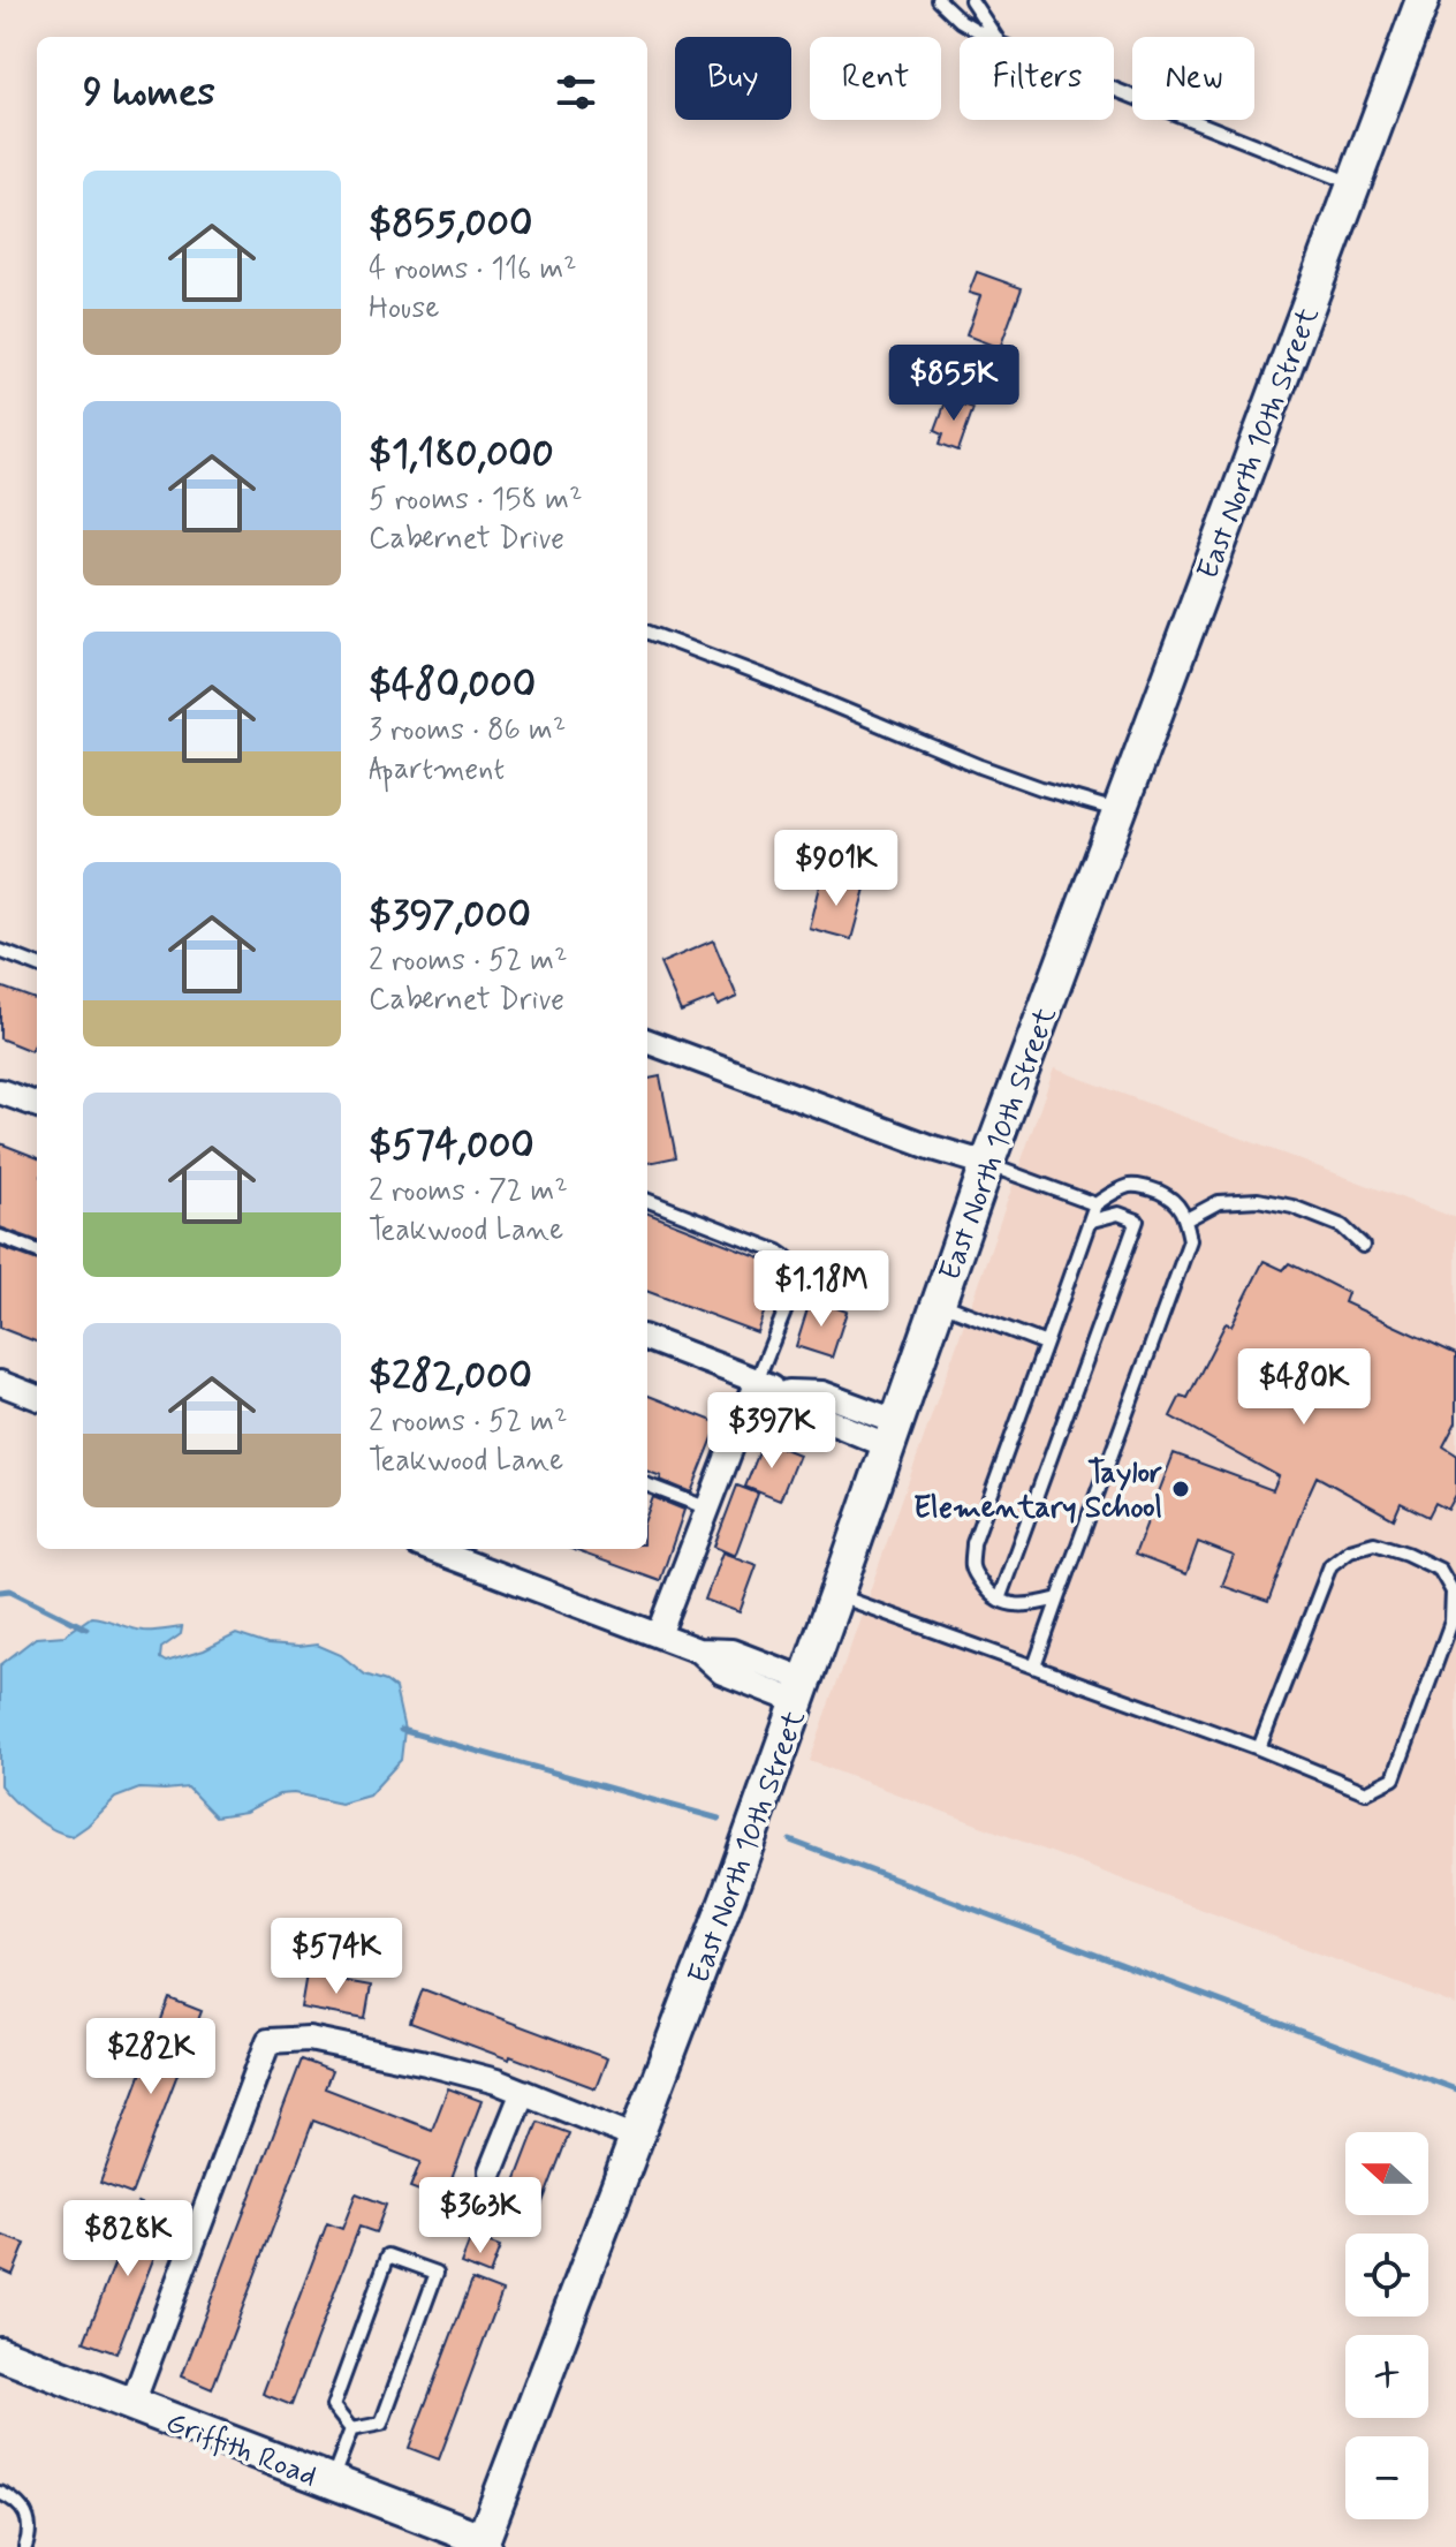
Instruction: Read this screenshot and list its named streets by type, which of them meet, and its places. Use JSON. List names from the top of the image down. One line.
{"streets":{"main road":["East North 10th Street","Griffith Road"]},"crossings":[["East North 10th Street","Griffith Road"]],"places":["Taylor Elementary School"],"north":"left","page":{"chip":["Buy","Rent","Filters","New"],"heading":"9 homes","list":[{"name":"$855,000","note":"4 rooms · 116 m² · House"},{"name":"$1,180,000","note":"5 rooms · 158 m² · Cabernet Drive"},{"name":"$480,000","note":"3 rooms · 86 m² · Apartment"},{"name":"$397,000","note":"2 rooms · 52 m² · Cabernet Drive"},{"name":"$574,000","note":"2 rooms · 72 m² · Teakwood Lane"},{"name":"$282,000","note":"2 rooms · 52 m² · Teakwood Lane"}],"price":["$855K","$901K","$1.18M","$480K","$397K","$574K","$282K","$363K","$828K"],"map_buttons":["+","−"]}}
